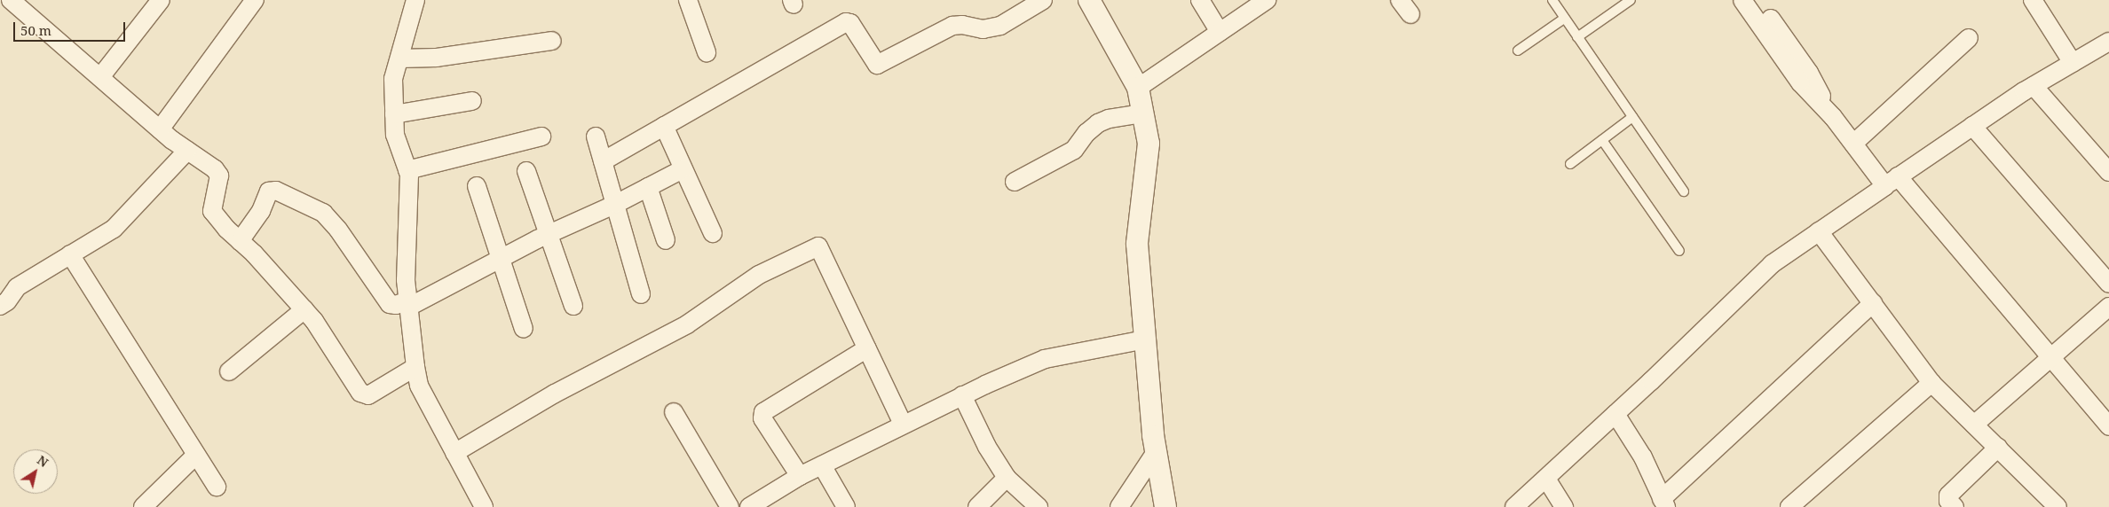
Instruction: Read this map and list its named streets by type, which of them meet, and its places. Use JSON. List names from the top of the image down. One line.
{"scale_bar":"50 m","north":"top right"}
